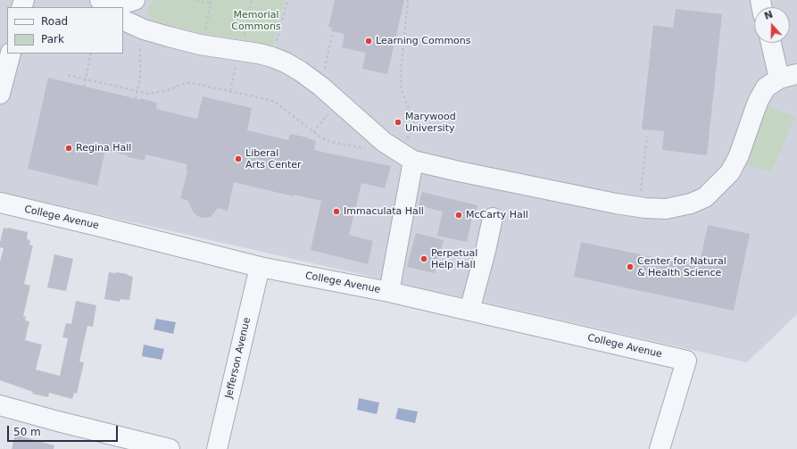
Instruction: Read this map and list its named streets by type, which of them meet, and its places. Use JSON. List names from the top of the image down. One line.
{"streets":{"street":["College Avenue","Jefferson Avenue"]},"crossings":[["College Avenue","Jefferson Avenue"]],"parks":["Memorial Commons"],"places":["Learning Commons","Marywood University","Regina Hall","Liberal Arts Center","Immaculata Hall","McCarty Hall","Perpetual Help Hall","Center for Natural & Health Science"],"legend":["Road","Park"],"scale_bar":"50 m","north":"top"}
